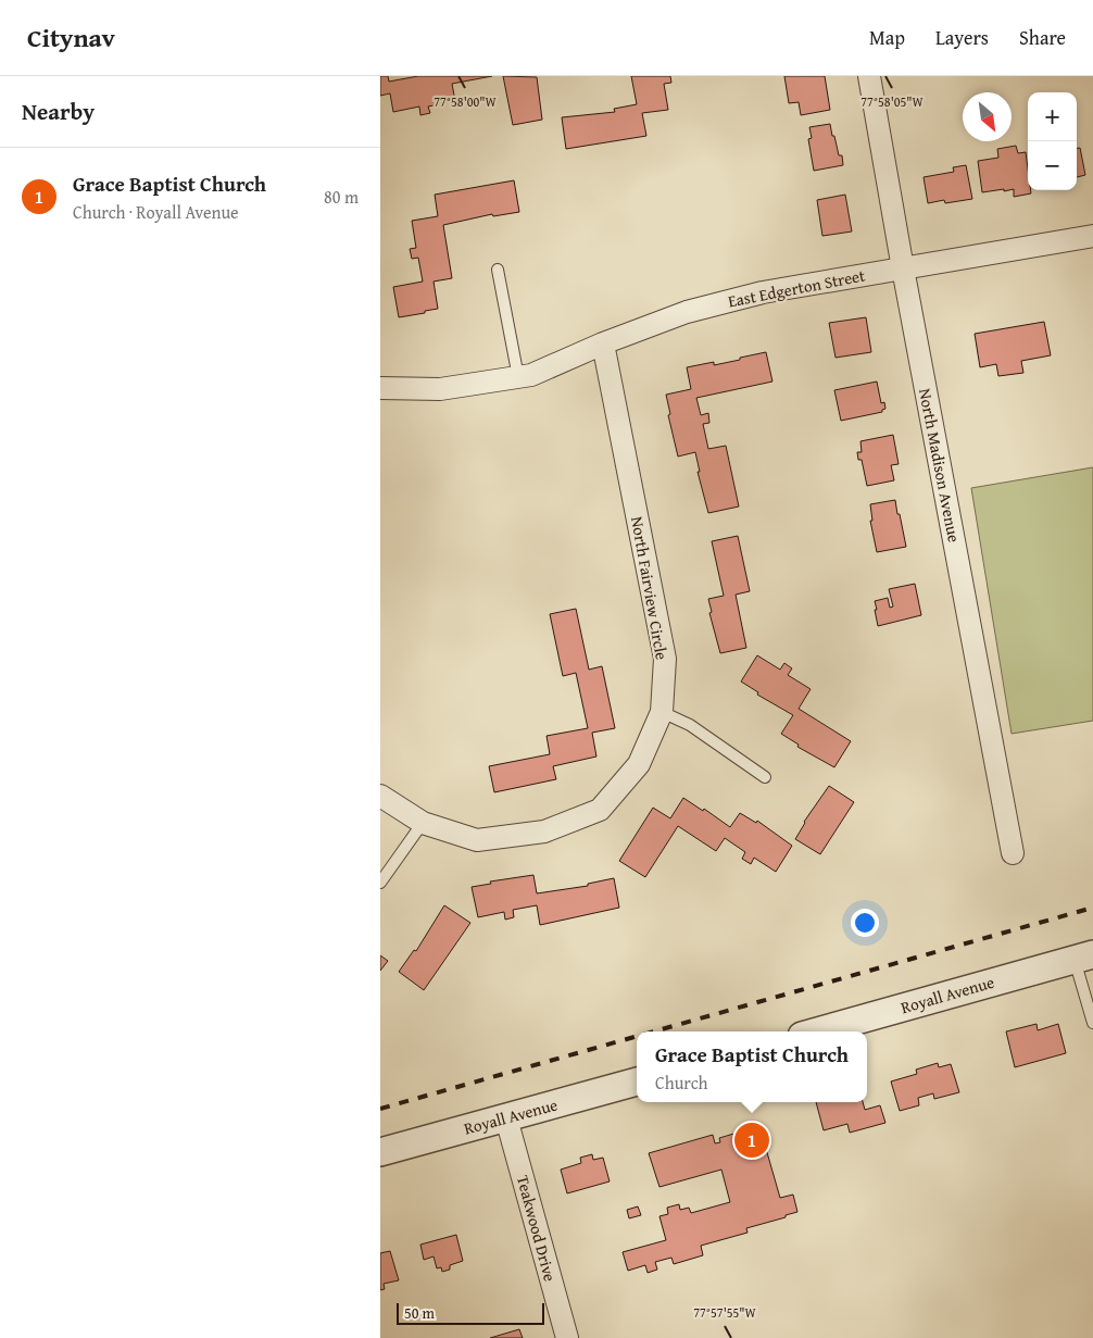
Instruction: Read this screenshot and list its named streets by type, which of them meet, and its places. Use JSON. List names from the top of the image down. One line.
{"streets":{"street":["East Edgerton Street","North Madison Avenue","North Fairview Circle","Royall Avenue","Teakwood Drive"]},"crossings":[["East Edgerton Street","North Madison Avenue"],["East Edgerton Street","North Fairview Circle"],["Royall Avenue","Teakwood Drive"]],"scale_bar":"50 m","north":"bottom right","page":{"header":"Citynav","nav":["Map","Layers","Share"],"heading":"Nearby","map_buttons":["+","−"],"list":[{"mark":"1","name":"Grace Baptist Church","note":"Church · Royall Avenue","value":"80 m"}],"popup":["Grace Baptist Church","Church"],"pins":"1","scale":"50 m"},"coordinates":["77°58'00\"W","77°58'05\"W","77°57'55\"W"]}
